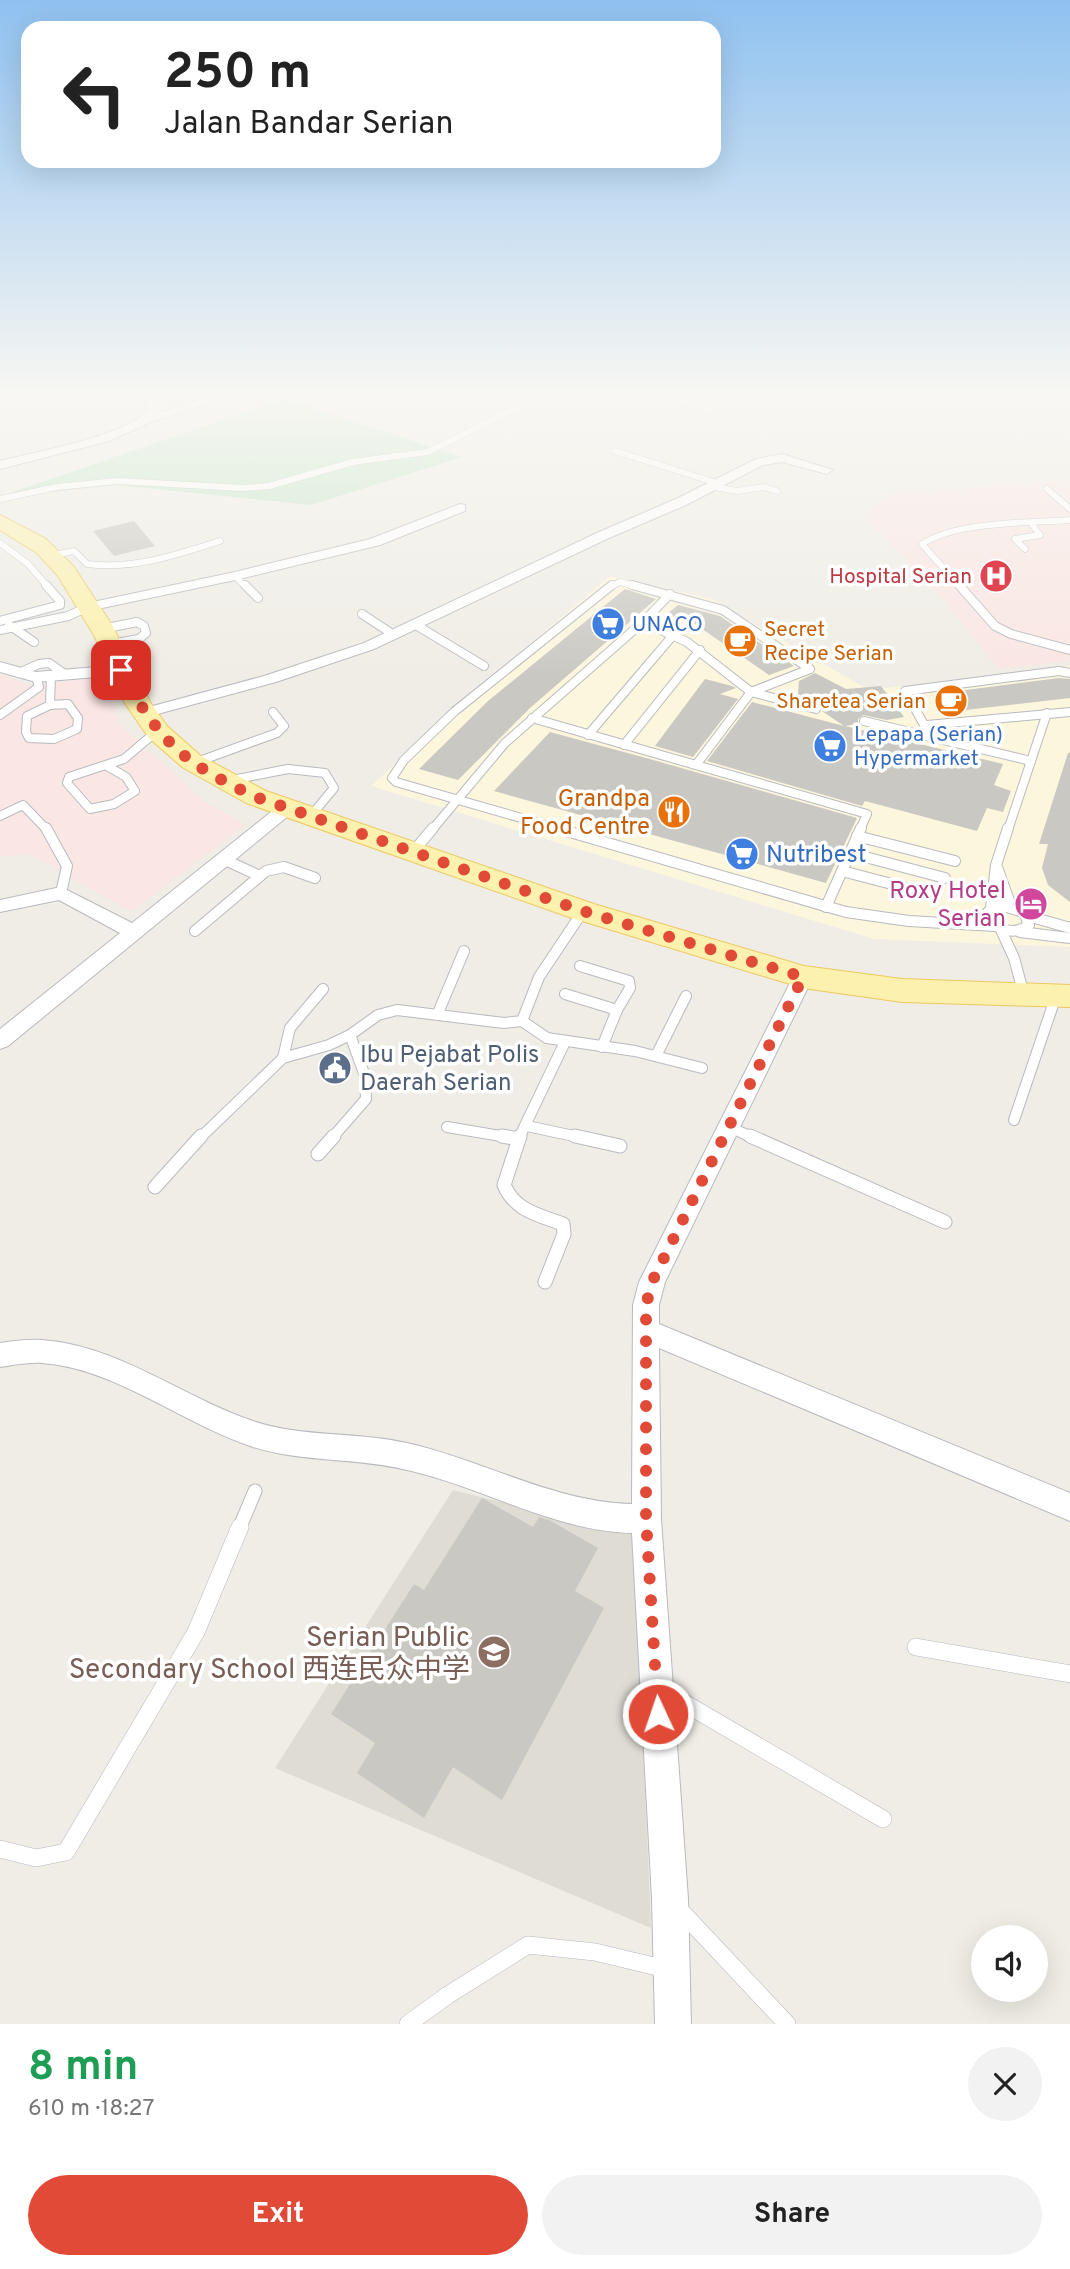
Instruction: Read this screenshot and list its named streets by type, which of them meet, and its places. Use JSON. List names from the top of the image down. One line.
{"places":{"hospital":["Hospital Serian"],"supermarket":["UNACO","Lepapa (Serian) Hypermarket","Nutribest"],"cafe":["Secret Recipe Serian","Sharetea Serian"],"restaurant":["Grandpa Food Centre"],"hotel":["Roxy Hotel Serian"],"public building":["Ibu Pejabat Polis Daerah Serian"],"school or university":["Serian Public Secondary School 西连民众中学"]},"page":{"turn":["250 m","Jalan Bandar Serian"],"heading":["8 min","610 m · 18:27"],"buttons":["Exit","Share"]}}
